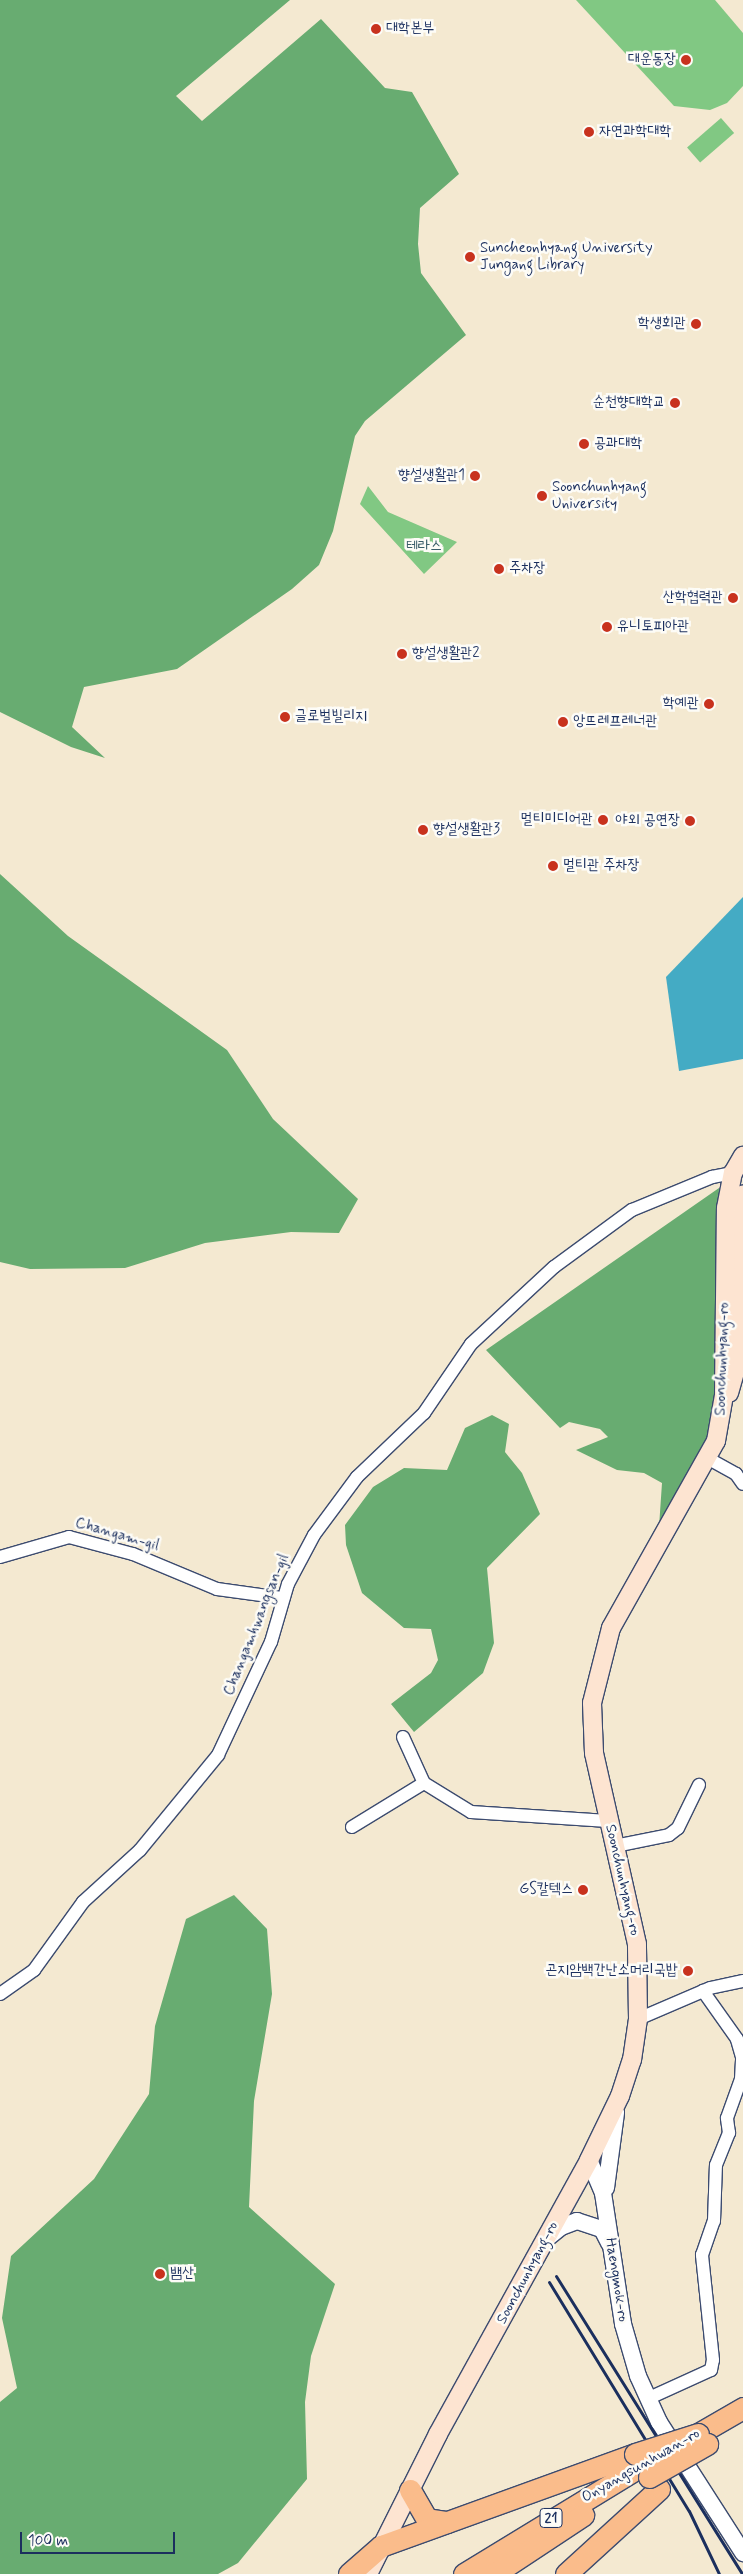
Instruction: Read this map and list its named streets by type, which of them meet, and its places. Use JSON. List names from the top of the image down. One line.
{"streets":{"highway":["Onyangsunhwan-ro","21"],"main road":["Soonchunhyang-ro"],"street":["Changam-gil","Changamhwangsan-gil","Haengmok-ro"]},"crossings":[["Soonchunhyang-ro","Changamhwangsan-gil"],["Soonchunhyang-ro","Haengmok-ro"],["Changam-gil","Changamhwangsan-gil"]],"parks":["테라스"],"places":["대학본부","대운동장","자연과학대학","Suncheonhyang University Jungang Library","학생회관","순천향대학교","공과대학","향설생활관1","Soonchunhyang University","주차장","산학협력관","유니토피아관","향설생활관2","학예관","글로벌빌리지","앙뜨레프레너관","멀티미디어관","야외 공연장","향설생활관3","멀티관 주차장","GS칼텍스","곤지암백간난소머리국밥","뱀산"],"scale_bar":"100 m"}
